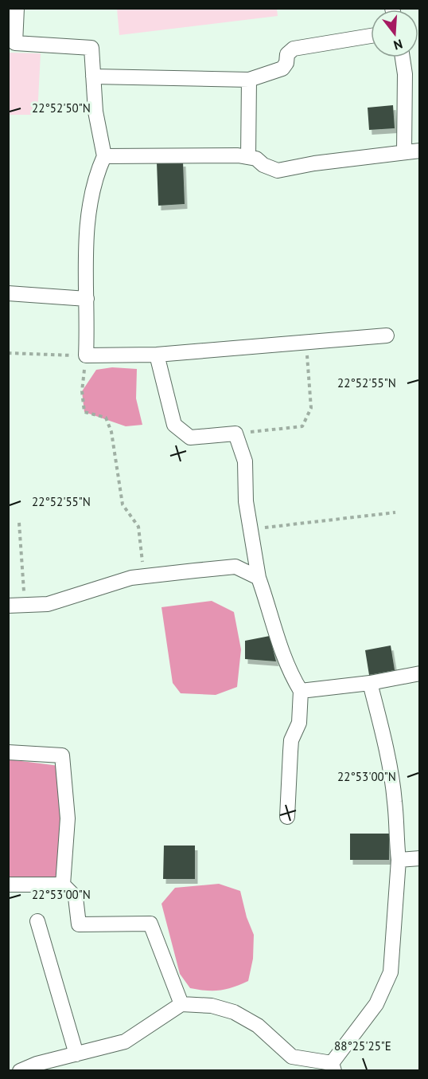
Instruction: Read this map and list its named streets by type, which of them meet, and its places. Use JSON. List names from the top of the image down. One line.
{"north":"bottom","coordinates":["22°52'50\"N","22°52'55\"N","22°53'00\"N","88°25'25\"E"]}
